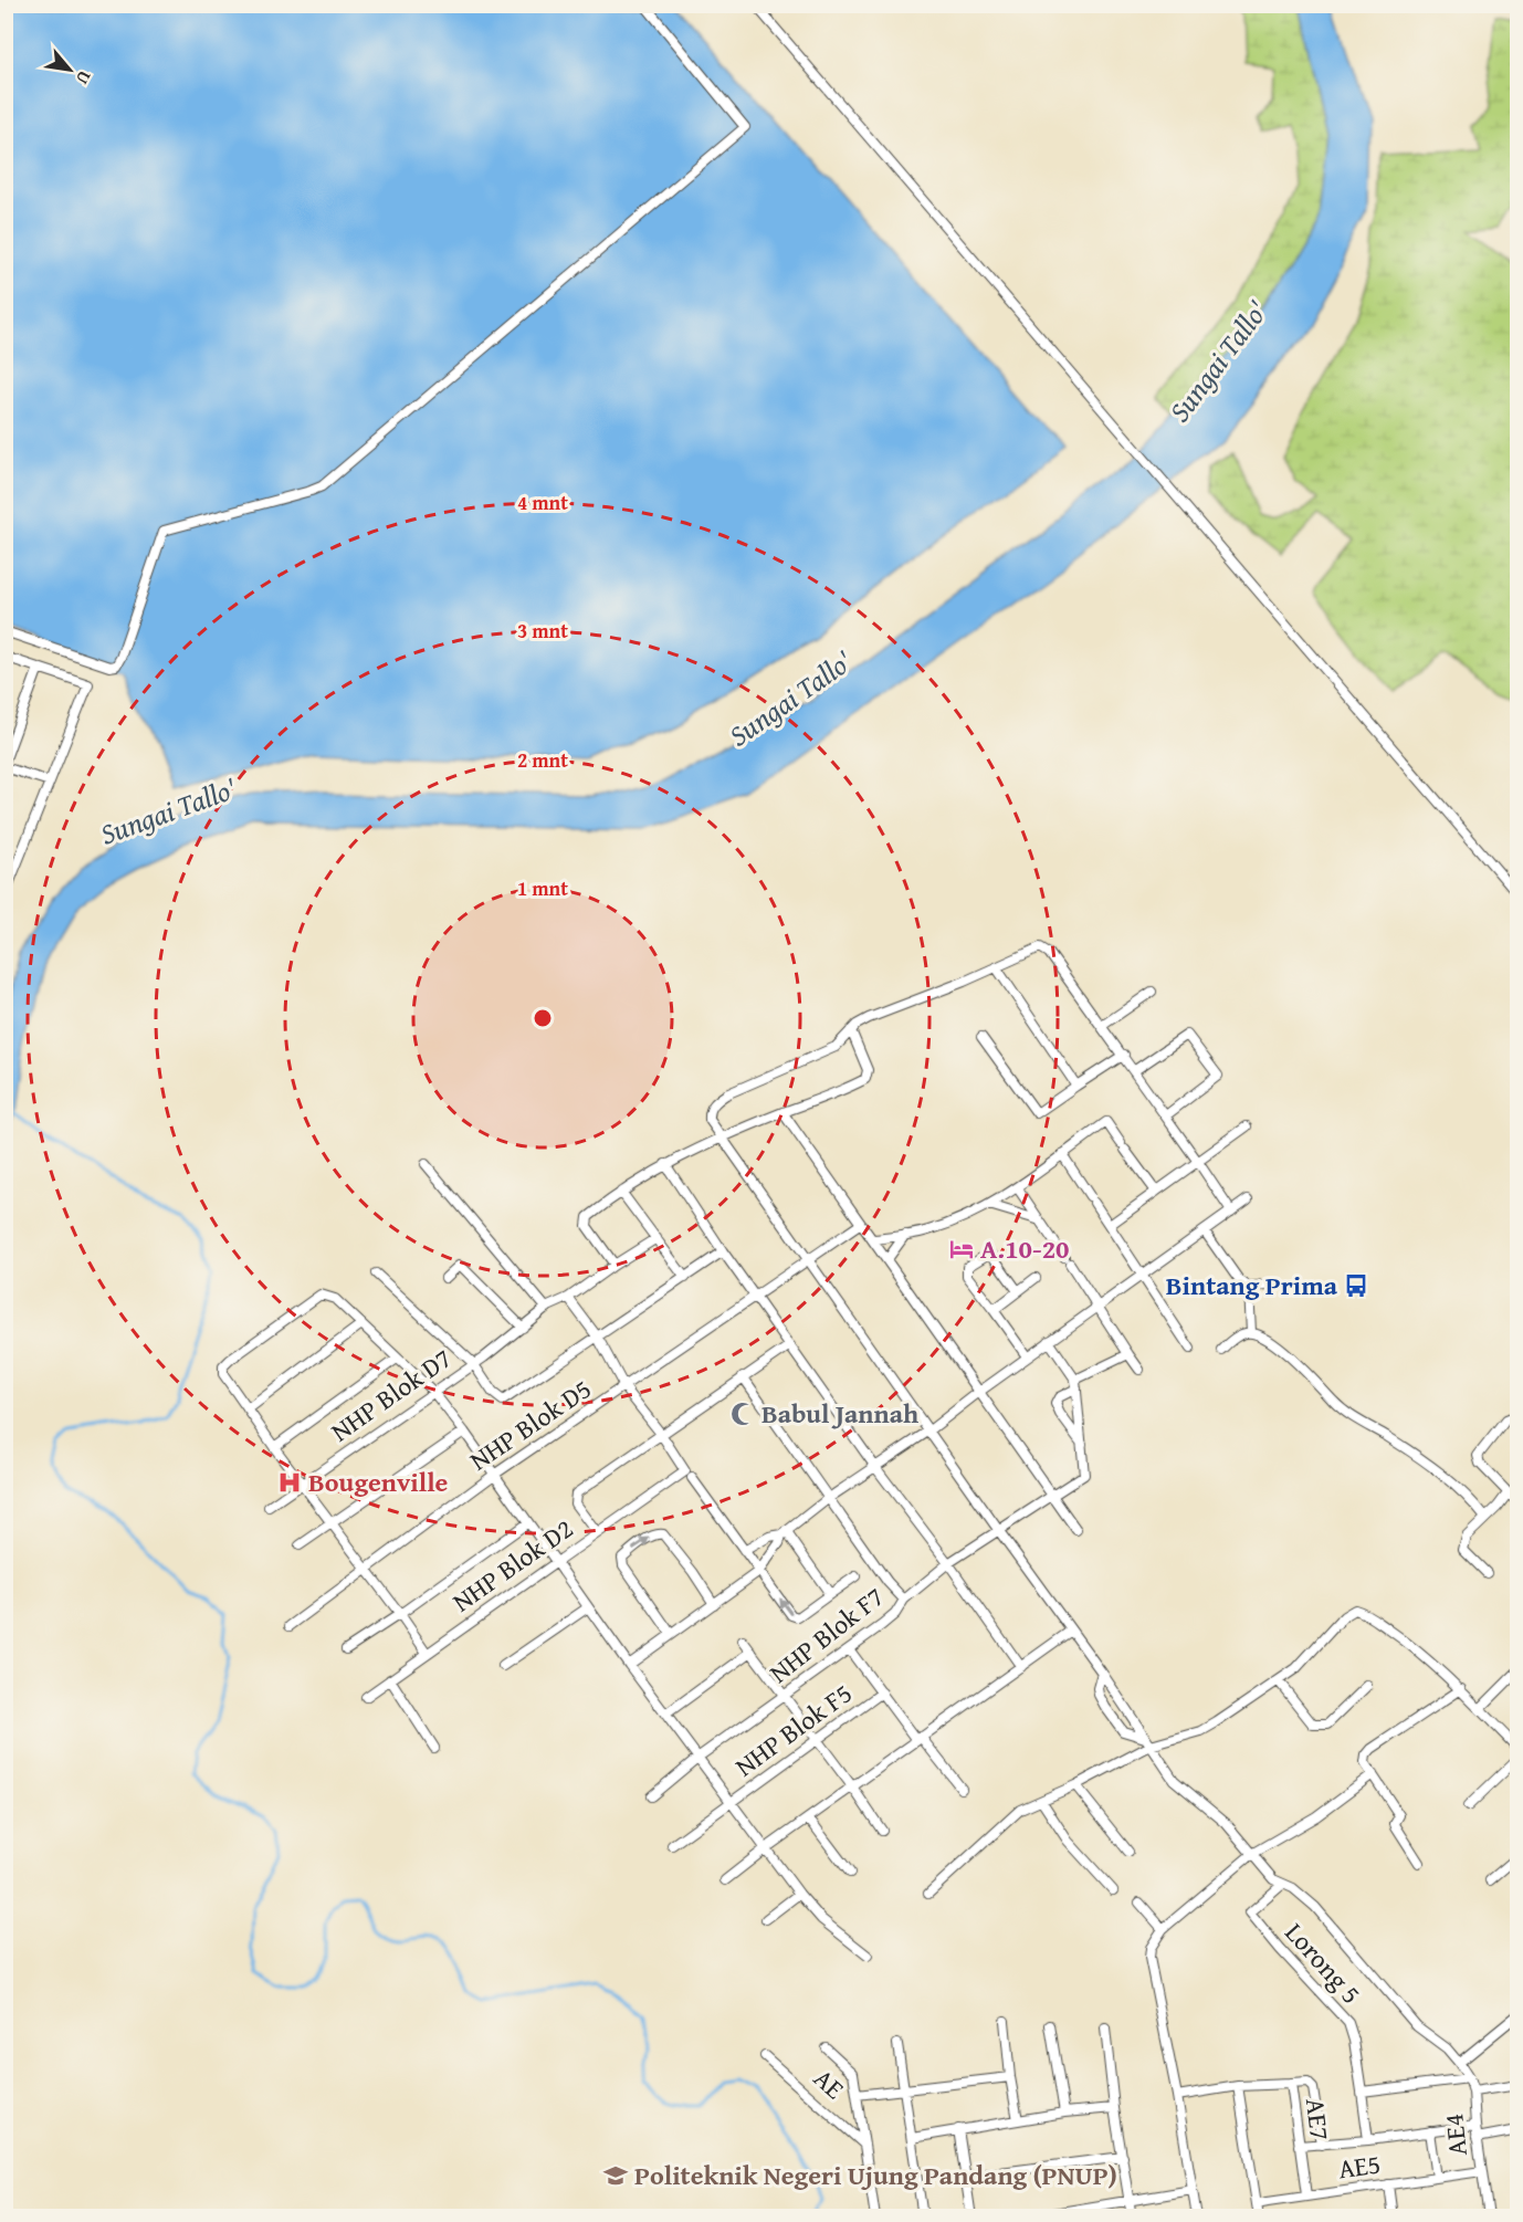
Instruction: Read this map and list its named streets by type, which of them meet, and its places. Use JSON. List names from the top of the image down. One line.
{"streets":{"street":["NHP Blok D7","NHP Blok D5","NHP Blok D2","NHP Blok F7","NHP Blok F5","Lorong 5","AE","AE7","AE4","AE5"]},"crossings":[["AE7","AE5"],["AE4","AE5"]],"water":["Sungai Tallo'"],"places":{"hotel":["A.10-20"],"bus stop":["Bintang Prima"],"mosque":["Babul Jannah"],"hospital":["Bougenville"],"school or university":["Politeknik Negeri Ujung Pandang (PNUP)"]},"north":"bottom right","rings":["4 mnt","3 mnt","2 mnt","1 mnt"]}
